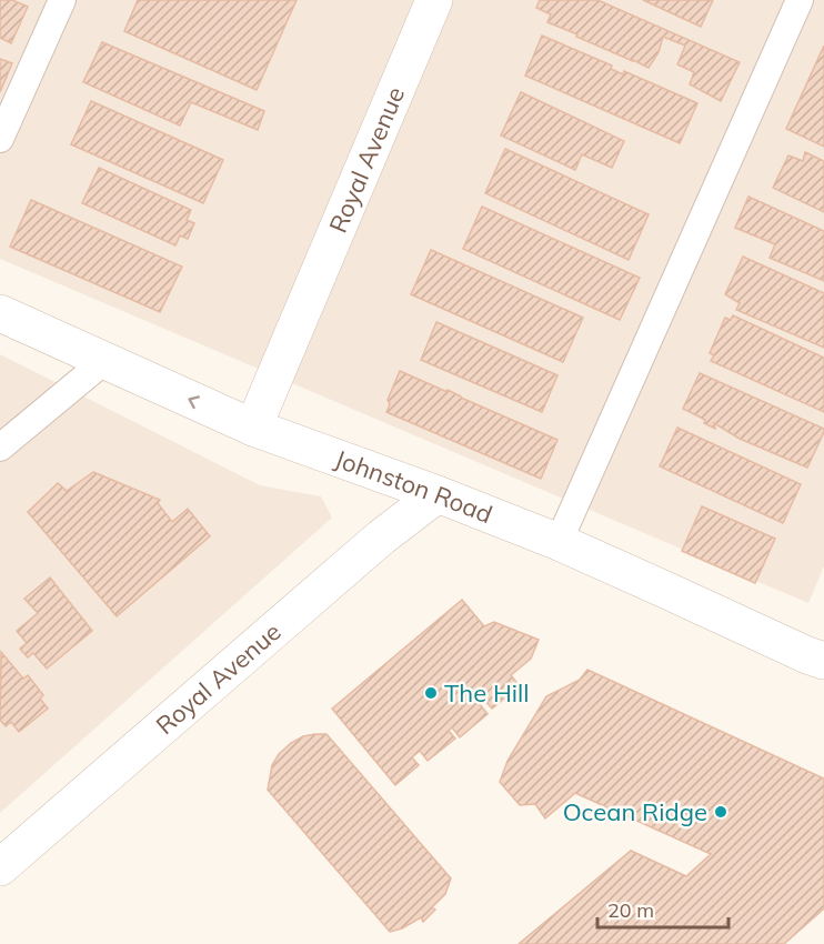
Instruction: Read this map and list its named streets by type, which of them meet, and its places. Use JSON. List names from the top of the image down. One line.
{"streets":{"street":["Royal Avenue","Johnston Road"]},"crossings":[["Royal Avenue","Johnston Road"]],"places":["The Hill","Ocean Ridge"],"scale_bar":"20 m"}
